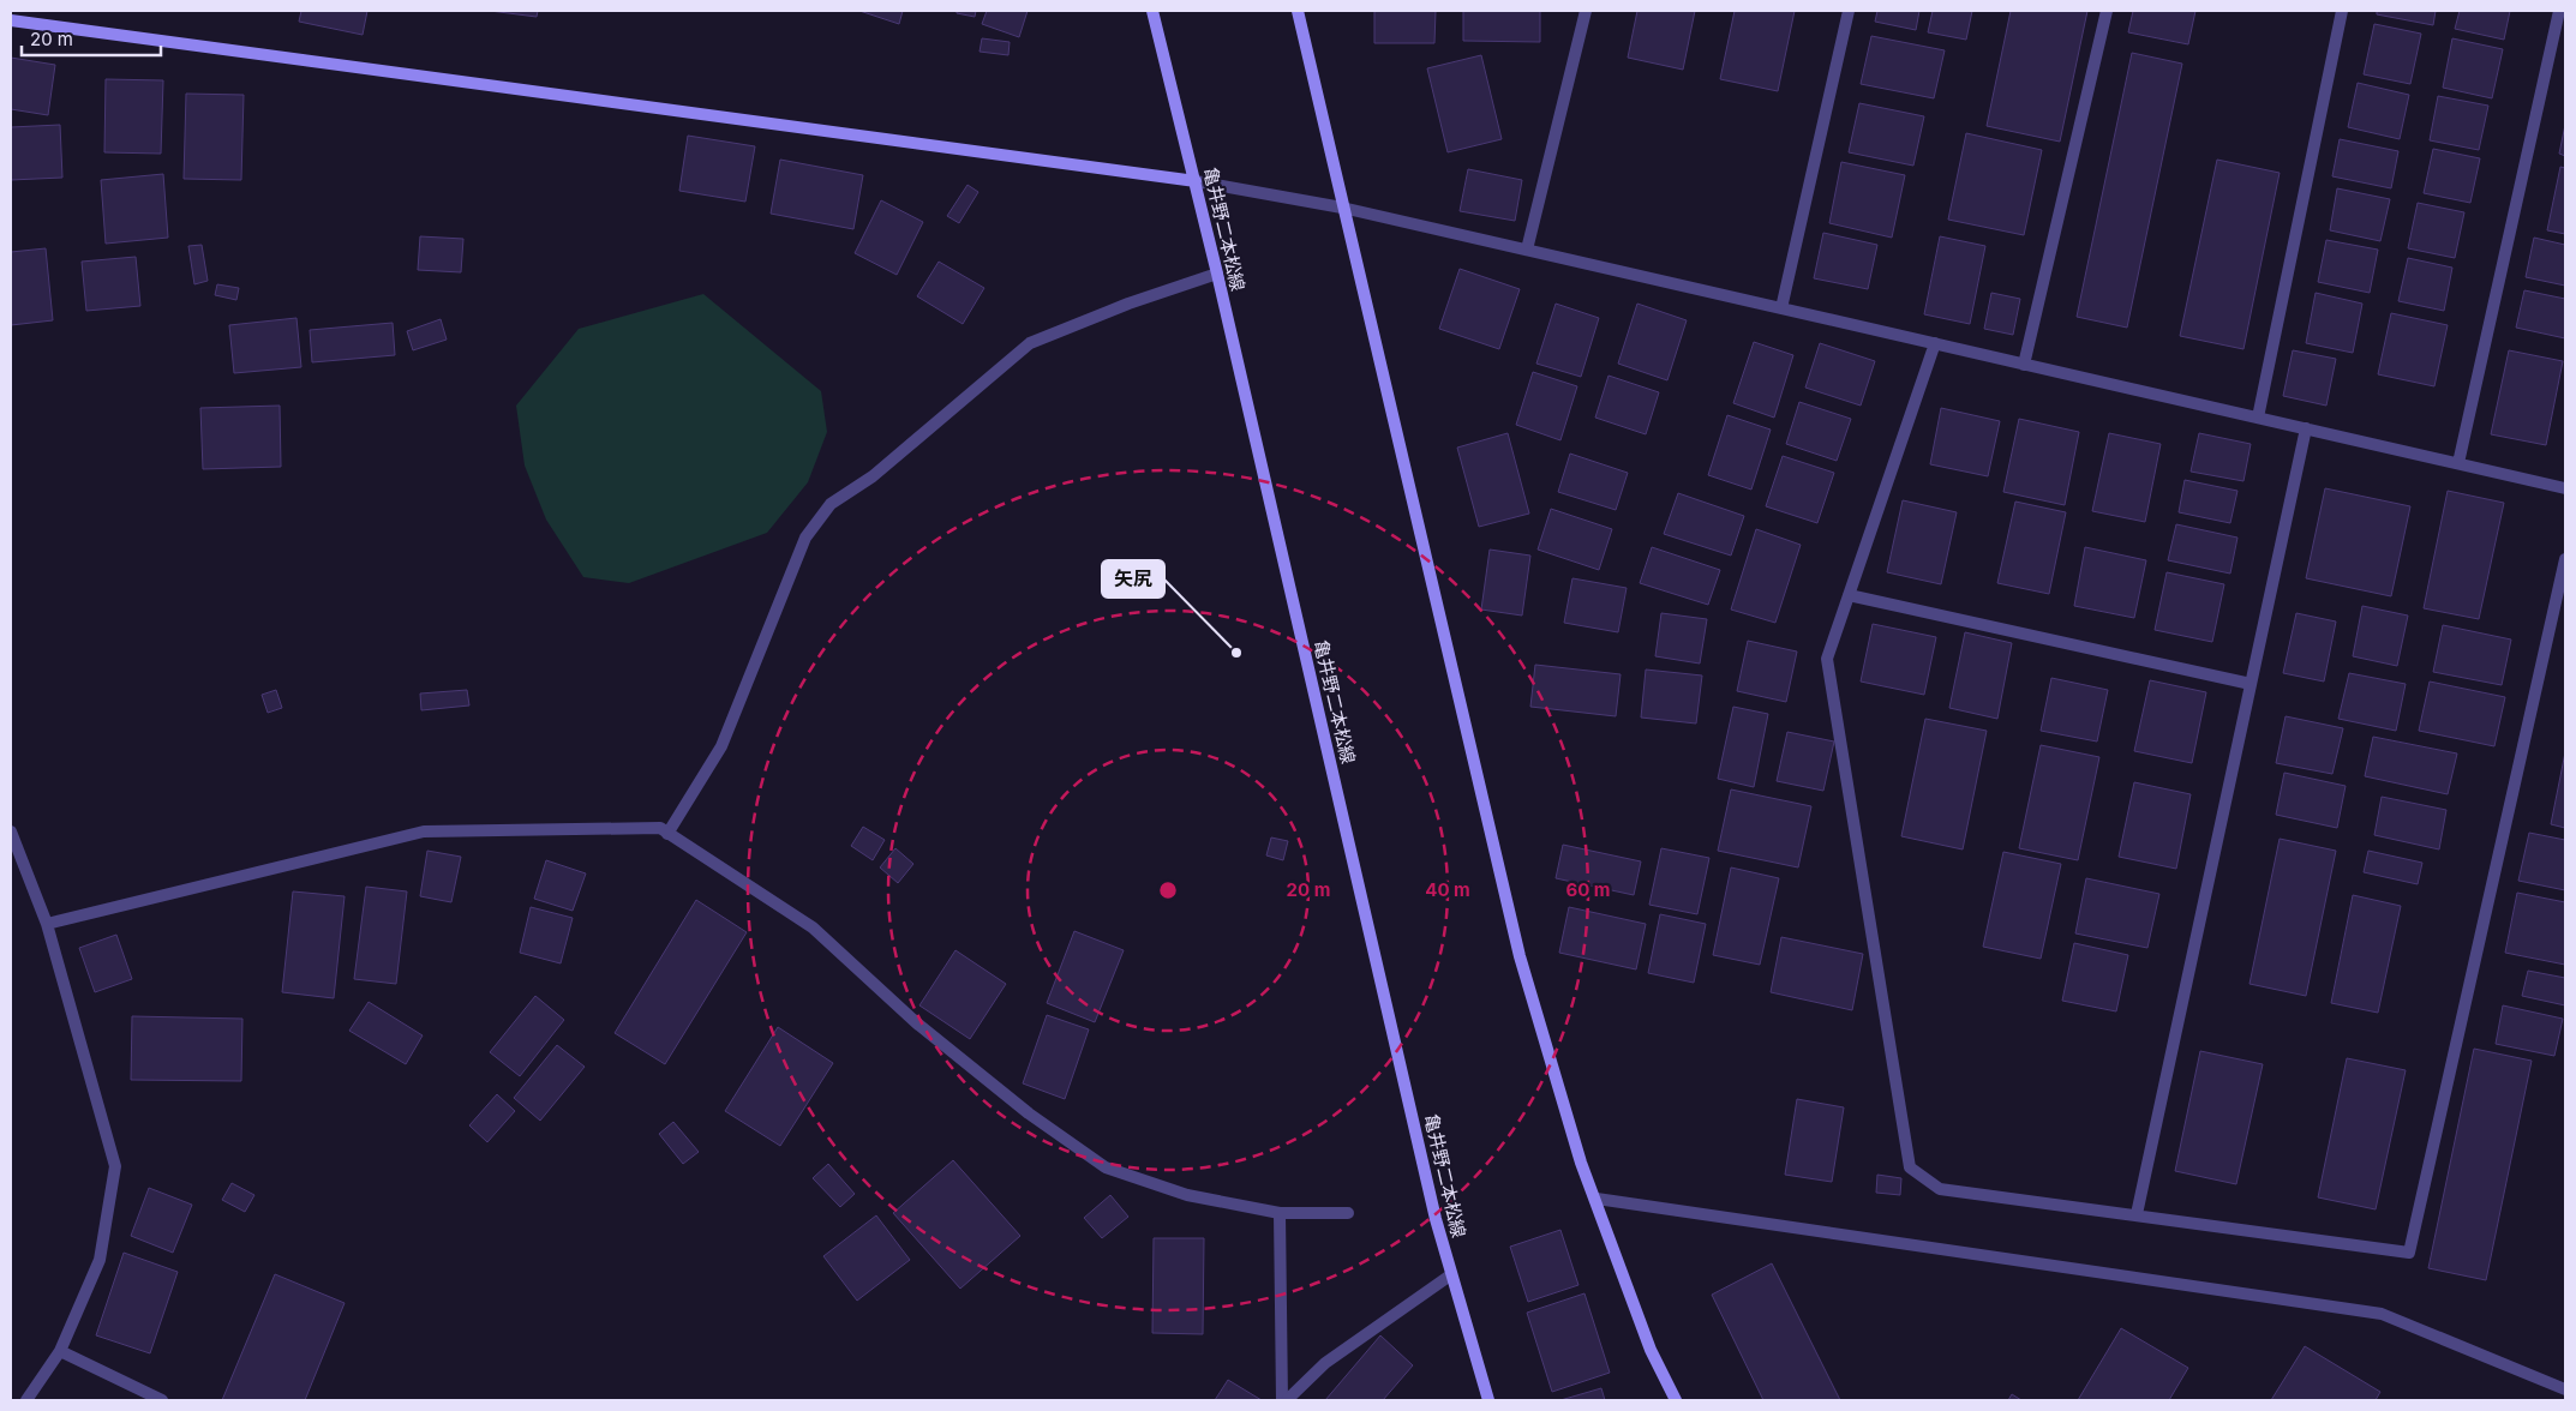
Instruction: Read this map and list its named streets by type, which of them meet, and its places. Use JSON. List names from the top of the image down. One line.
{"streets":{"street":["亀井野二本松線"]},"places":["矢尻"],"scale_bar":"20 m","rings":["20 m","40 m","60 m"]}
